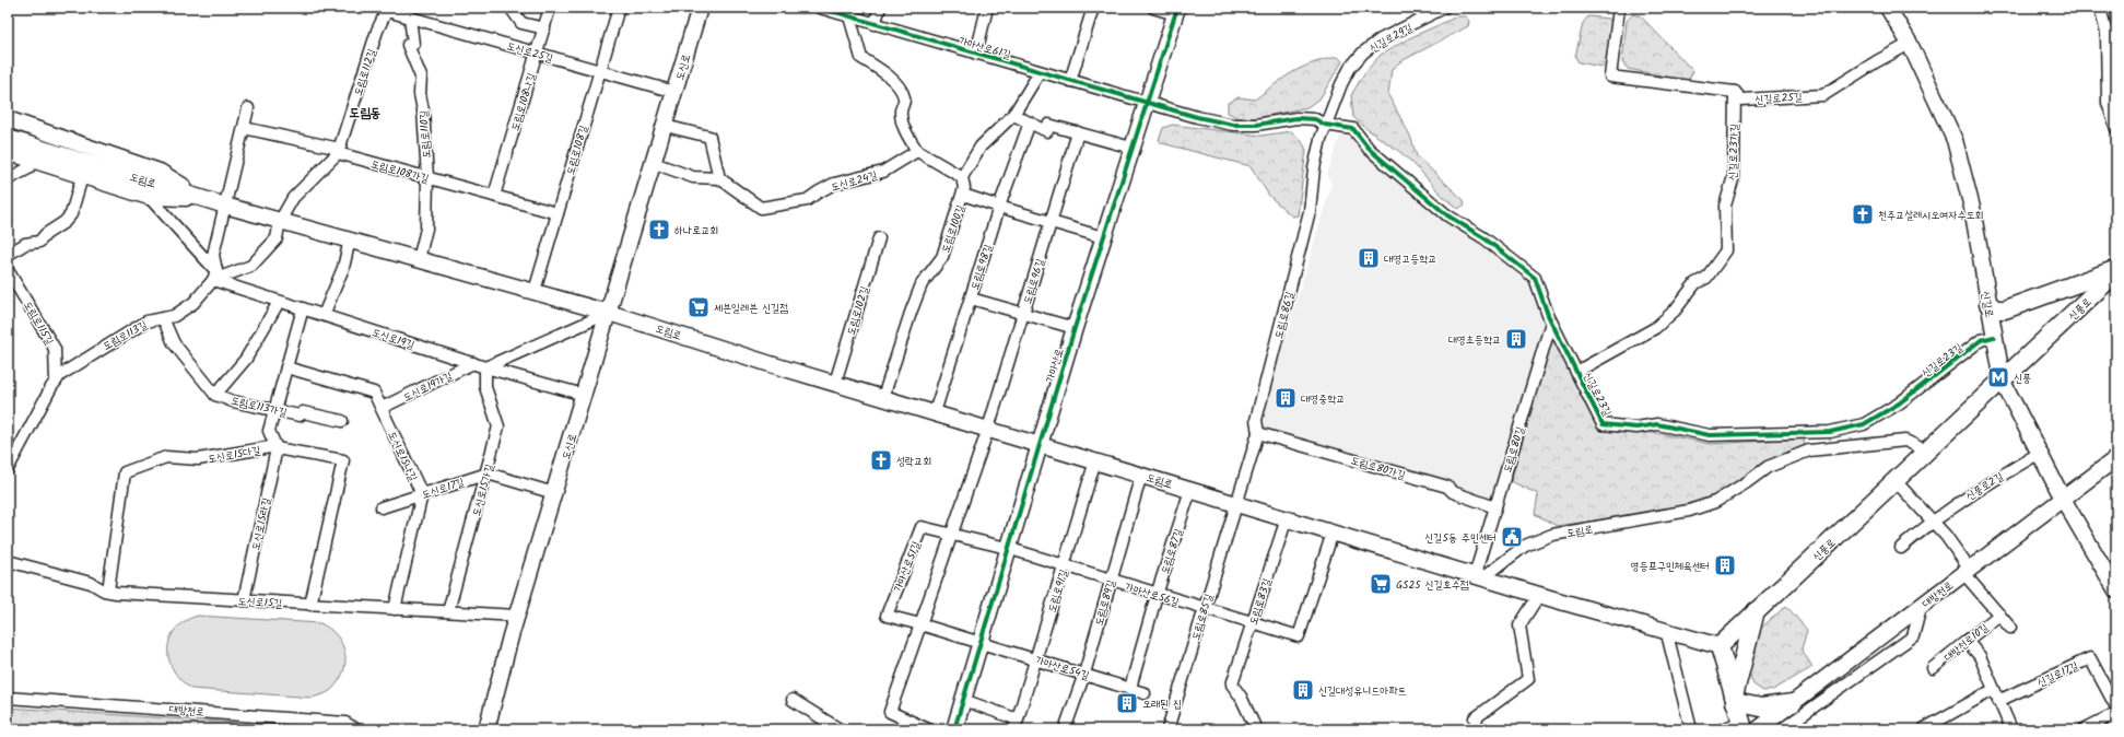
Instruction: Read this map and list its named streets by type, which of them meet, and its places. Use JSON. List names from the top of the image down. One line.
{"streets":{"main road":["도신로","도림로","신길로","신풍로","가마산로","대방천로"],"street":["신길로29길","가마산로61길","도신로25길","도림로112길","신길로25길","도림로108나길","도림로110길","도림로108길","신길로23가길","도림로108가길","도신로24길","도림로100길","도림로98길","도림로96길","도림로102길","도림로86길","도림로115길","도림로113길","도신로19길","신길로23길","도신로19가길","도림로113가길","도림로80길","도신로15다길","도신로15나길","도림로80가길","신풍로2길","도신로17길","도신로15가길","도신로15라길","도림로87길","가마산로51길","도림로91길","가마산로56길","도신로15길","도림로83길","도림로89길","도림로85길","대방천로10길","가마산로54길","신길로17길"]},"crossings":[["신길로29길","가마산로61길"],["신길로29길","도림로86길"],["신길로29길","신길로23길"],["가마산로61길","도림로86길"],["가마산로61길","신길로23길"],["가마산로61길","가마산로"],["도신로25길","도신로"],["도신로25길","도림로112길"],["도신로25길","도림로108나길"],["도신로25길","도림로110길"],["도신로25길","도림로108길"],["도신로","도림로"],["도신로","도신로19길"],["도신로","도신로15길"],["도림로112길","도림로108가길"],["도림로112길","도림로"],["신길로25길","신길로23가길"],["신길로25길","신길로"],["도림로108나길","도림로108가길"],["도림로110길","도림로108가길"],["도림로110길","도림로"],["도림로108길","도림로108가길"],["도림로108길","도림로"],["신길로23가길","신길로23길"],["도림로","도림로100길"],["도림로","도림로98길"],["도림로","도림로96길"],["도림로","신풍로"],["도림로","도림로102길"],["도림로","도림로86길"],["도림로","가마산로"],["도림로","도림로80길"],["도림로","도림로87길"],["도림로","도림로91길"],["도림로","가마산로56길"],["도림로","도림로83길"],["도림로","도림로89길"],["도림로","도림로85길"],["신길로","신풍로"],["신길로","신길로23길"],["신길로","신풍로2길"],["신길로","대방천로"],["도림로86길","신길로23길"],["도림로86길","도림로80가길"],["도림로86길","도림로85길"],["도림로115길","도림로113길"],["도림로113길","도신로19길"],["도신로19길","도신로19가길"],["도신로19길","도신로15가길"],["신길로23길","도림로80길"],["가마산로","도림로91길"],["가마산로","가마산로56길"],["가마산로","가마산로54길"],["도신로19가길","도신로15나길"],["도림로80길","도림로80가길"],["도신로15다길","도신로15라길"],["도신로15다길","도신로15길"],["도신로15나길","도신로17길"],["도신로15나길","도신로15길"],["도신로17길","도신로15가길"],["도신로15가길","도신로15길"],["도신로15라길","도신로15길"],["도림로87길","가마산로56길"],["도림로87길","가마산로54길"],["도림로91길","가마산로56길"],["도림로91길","가마산로54길"],["가마산로56길","도림로83길"],["가마산로56길","도림로89길"],["가마산로56길","도림로85길"],["도림로89길","가마산로54길"]],"districts":["도림동"],"places":{"church":["천주교살레시오여자수도회","하나로교회","성락교회"],"building":["대영고등학교","대영초등학교","대영중학교","영등포구민체육센터","신길대성유니드아파트","오래된 집"],"supermarket":["세븐일레븐 신길점","GS25 신길호수점"],"metro station":["신풍"],"public building":["신길5동 주민센터"]}}
